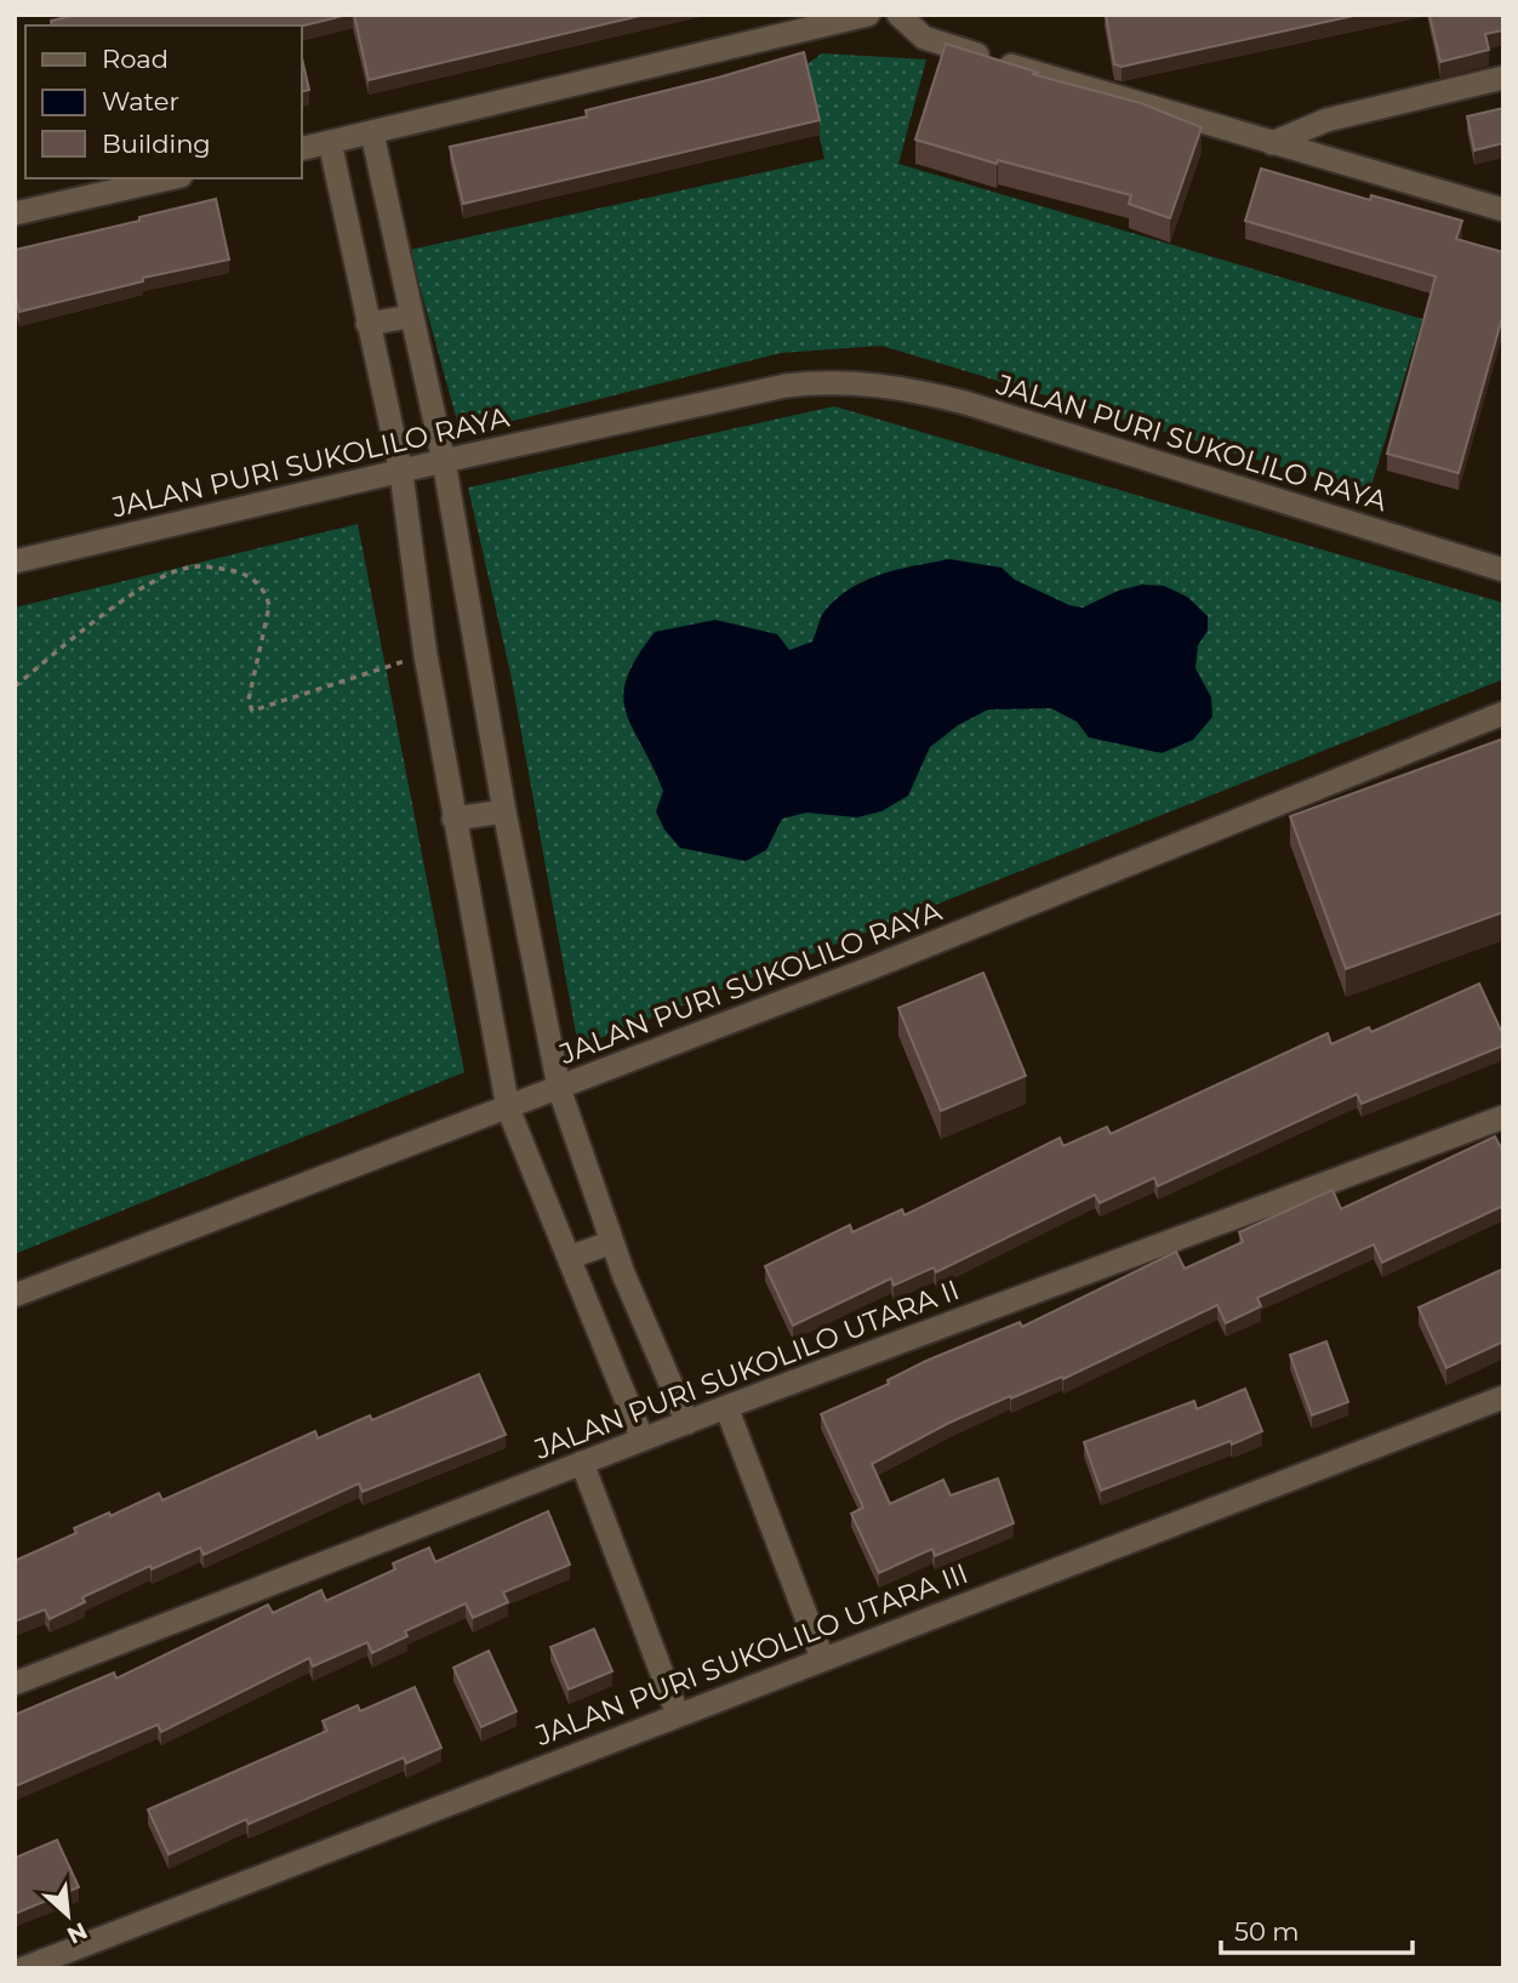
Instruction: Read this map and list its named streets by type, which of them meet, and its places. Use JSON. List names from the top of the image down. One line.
{"streets":{"street":["JALAN PURI SUKOLILO RAYA","JALAN PURI SUKOLILO UTARA II","JALAN PURI SUKOLILO UTARA III"]},"legend":["Road","Water","Building"],"scale_bar":"50 m","north":"bottom right"}
